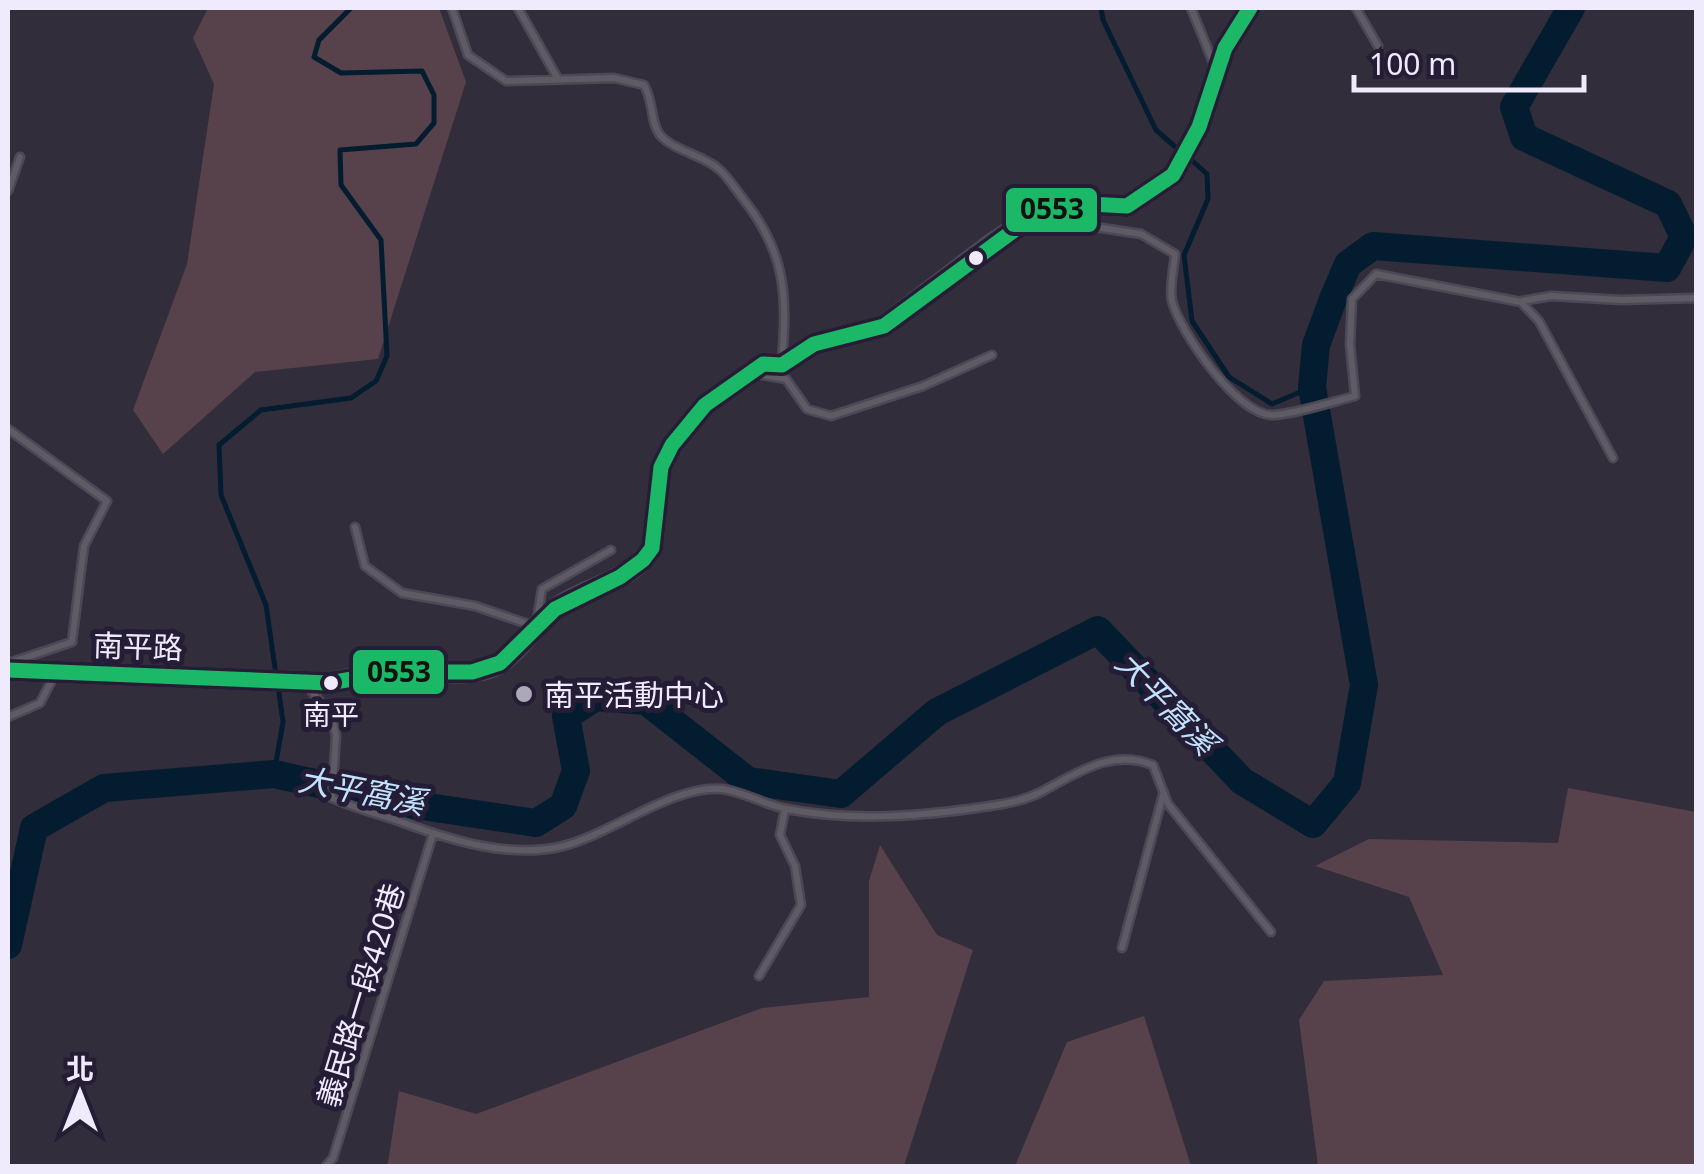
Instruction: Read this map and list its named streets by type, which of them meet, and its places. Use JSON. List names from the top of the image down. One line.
{"streets":{"street":["南平路"],"lane":["義民路一段420巷"]},"water":["大平窩溪"],"places":["南平","南平活動中心"],"lines":["transit line 0553"],"scale_bar":"100 m","north":"top"}
